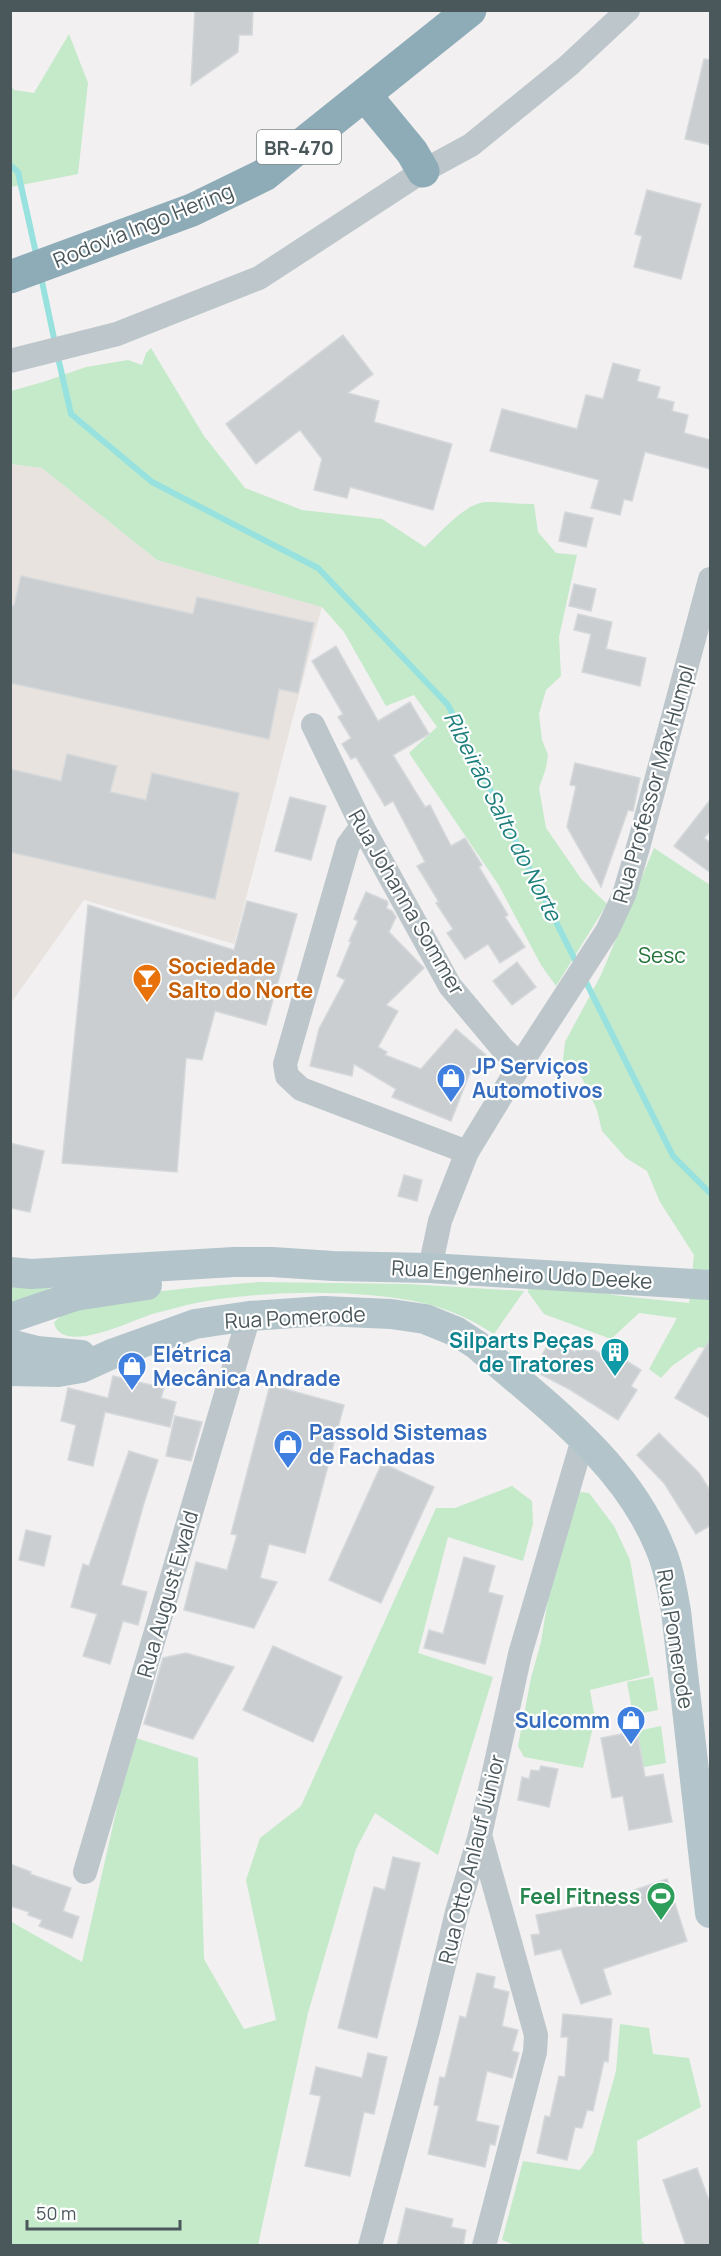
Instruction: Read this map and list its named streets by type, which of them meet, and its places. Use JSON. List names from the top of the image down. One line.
{"streets":{"highway":["BR-470","Rodovia Ingo Hering"],"main road":["Rua Engenheiro Udo Deeke","Rua Pomerode"],"street":["Rua Professor Max Humpl","Rua Johanna Sommer","Rua August Ewald","Rua Otto Anlauf Júnior"]},"crossings":[["Rua Professor Max Humpl","Rua Johanna Sommer"],["Rua Professor Max Humpl","Rua Engenheiro Udo Deeke"],["Rua Pomerode","Rua August Ewald"],["Rua Pomerode","Rua Otto Anlauf Júnior"]],"water":["Ribeirão Salto do Norte"],"parks":["Sesc"],"places":{"bar":["Sociedade Salto do Norte"],"shop":["JP Serviços Automotivos","Elétrica Mecânica Andrade","Passold Sistemas de Fachadas","Sulcomm"],"building":["Silparts Peças de Tratores"],"sports":["Feel Fitness"]},"scale_bar":"50 m"}
